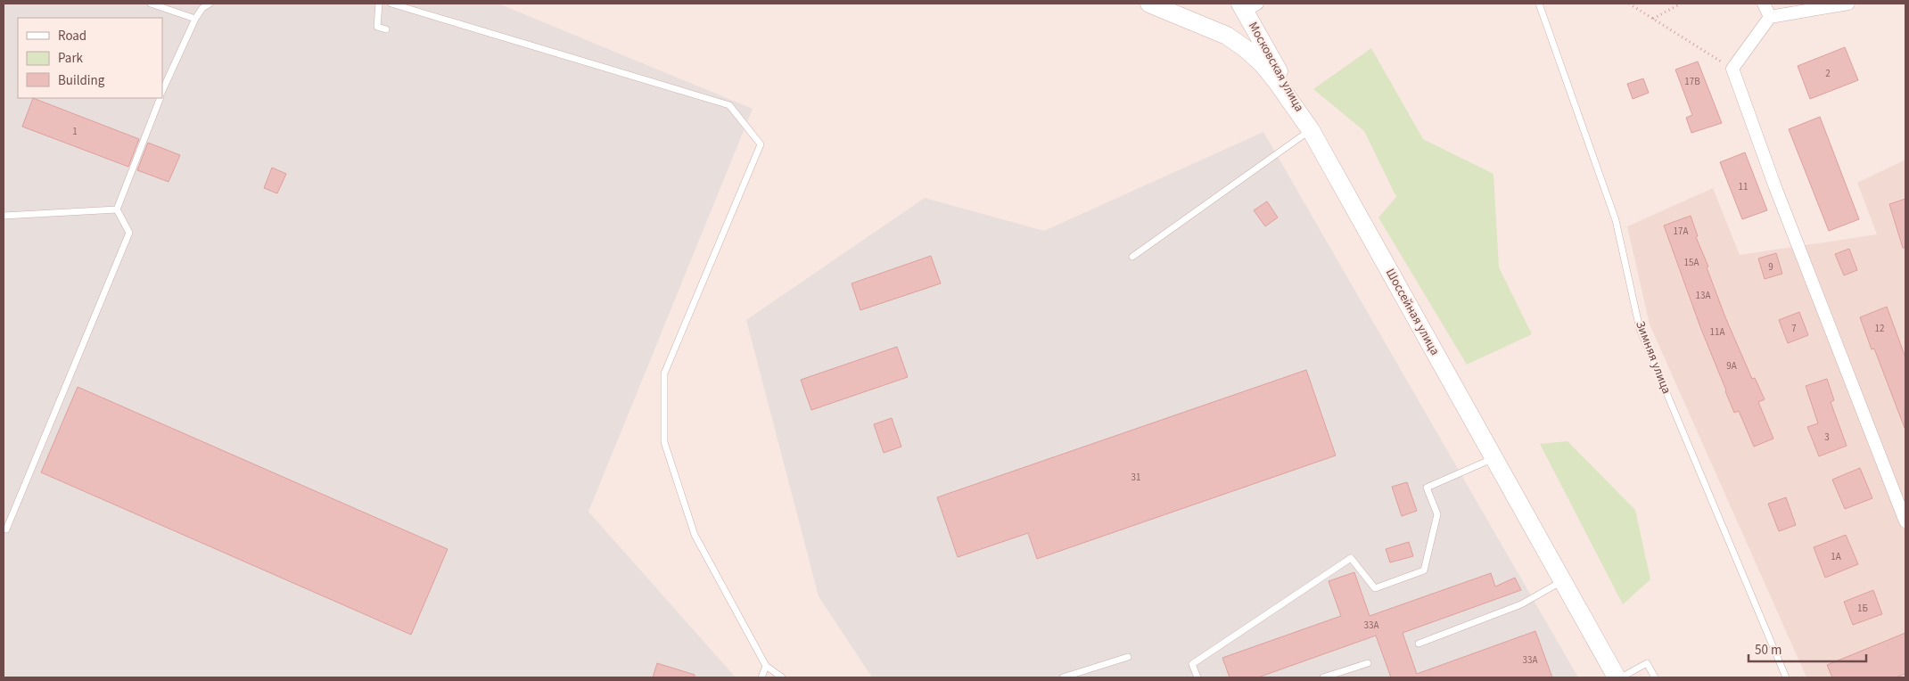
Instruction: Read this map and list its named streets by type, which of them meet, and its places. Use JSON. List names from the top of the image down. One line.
{"streets":{"main road":["Московская улица","Шоссейная улица"],"lane":["Зимняя улица"]},"crossings":[["Московская улица","Шоссейная улица"]],"house_numbers":["2","17В","1","11","17А","15А","9","13А","7","12","11А","9А","3","31","1А","1Б","33А","33А"],"legend":["Road","Park","Building"],"scale_bar":"50 m"}
